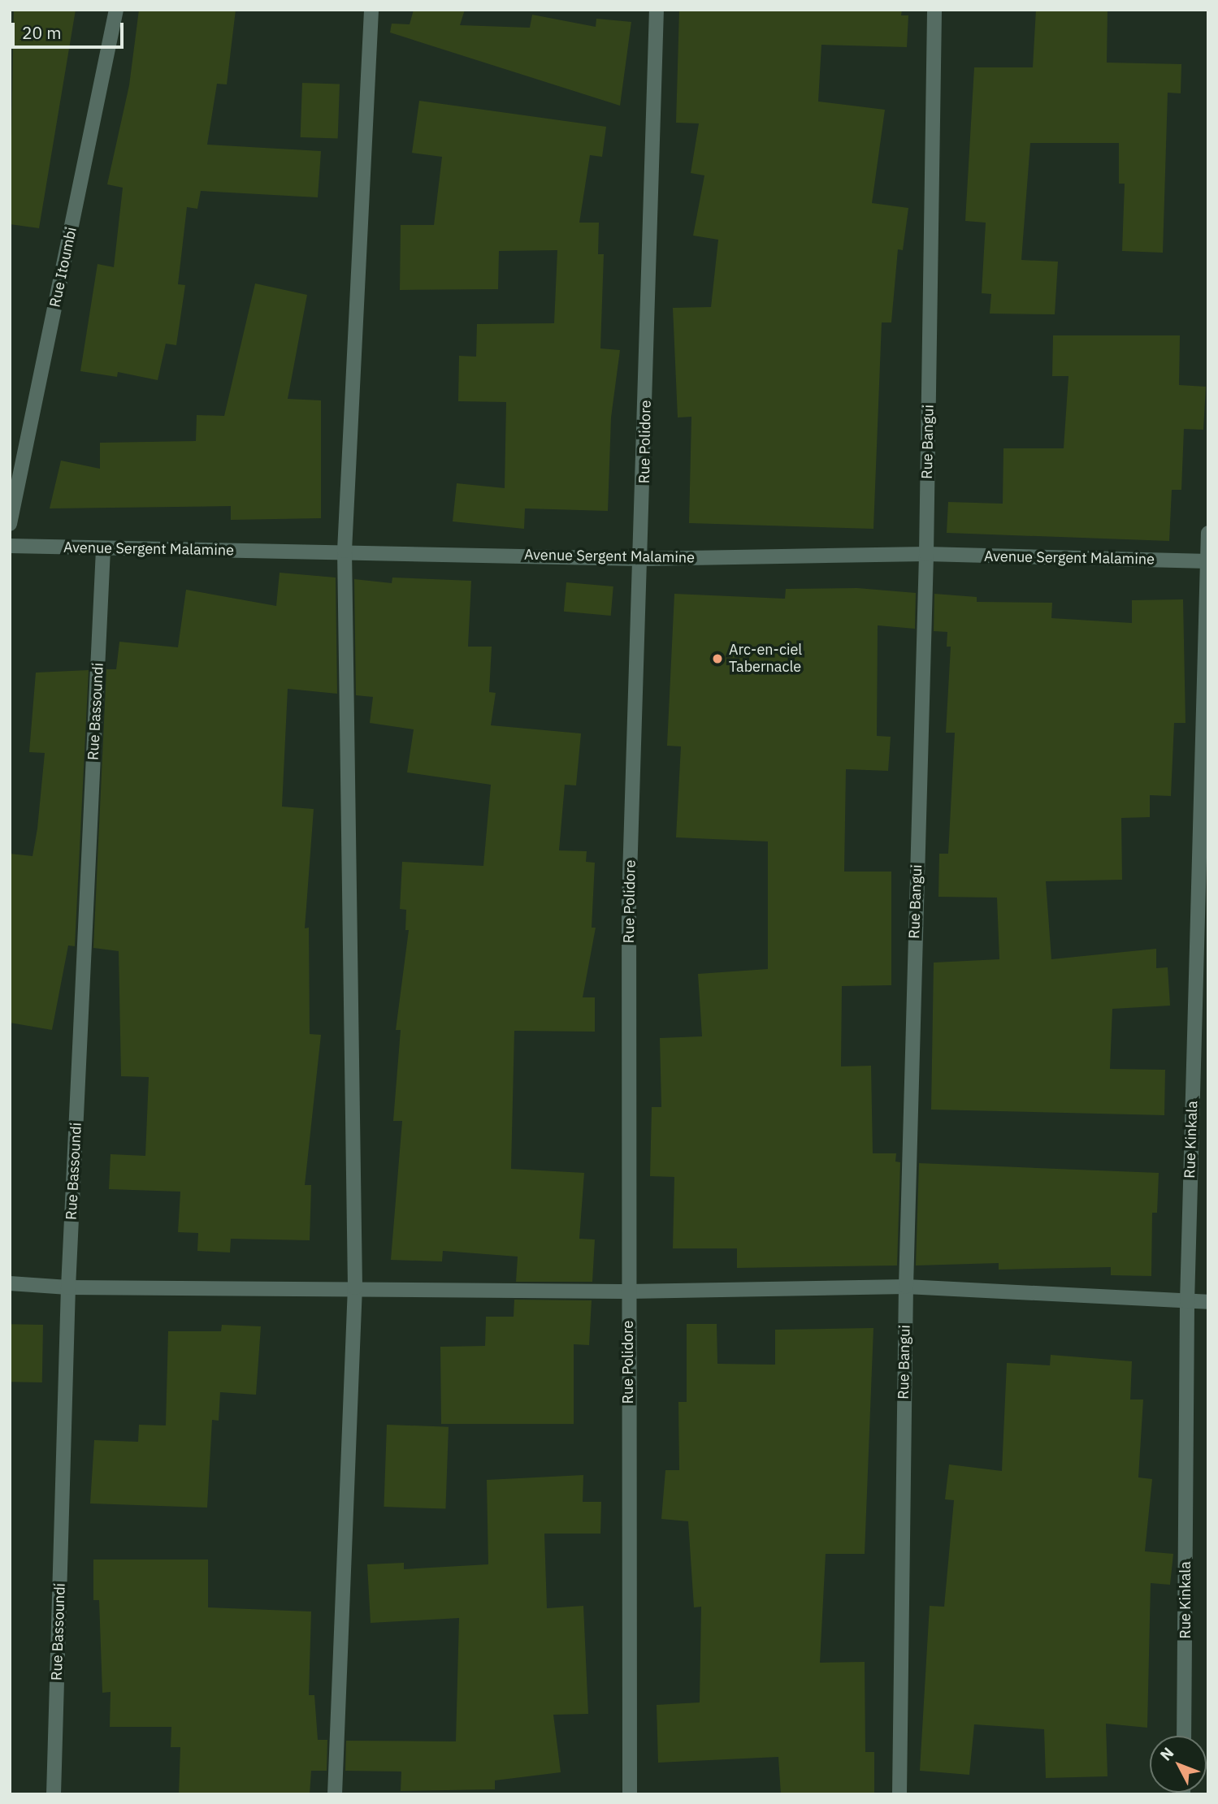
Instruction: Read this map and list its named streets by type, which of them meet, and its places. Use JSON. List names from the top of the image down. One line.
{"streets":{"street":["Rue Itoumbi","Rue Polidore","Rue Bangui","Avenue Sergent Malamine","Rue Bassoundi","Rue Kinkala"]},"crossings":[["Rue Polidore","Avenue Sergent Malamine"],["Rue Bangui","Avenue Sergent Malamine"],["Avenue Sergent Malamine","Rue Bassoundi"],["Avenue Sergent Malamine","Rue Kinkala"]],"places":["Arc-en-ciel Tabernacle"],"scale_bar":"20 m","north":"top left"}
